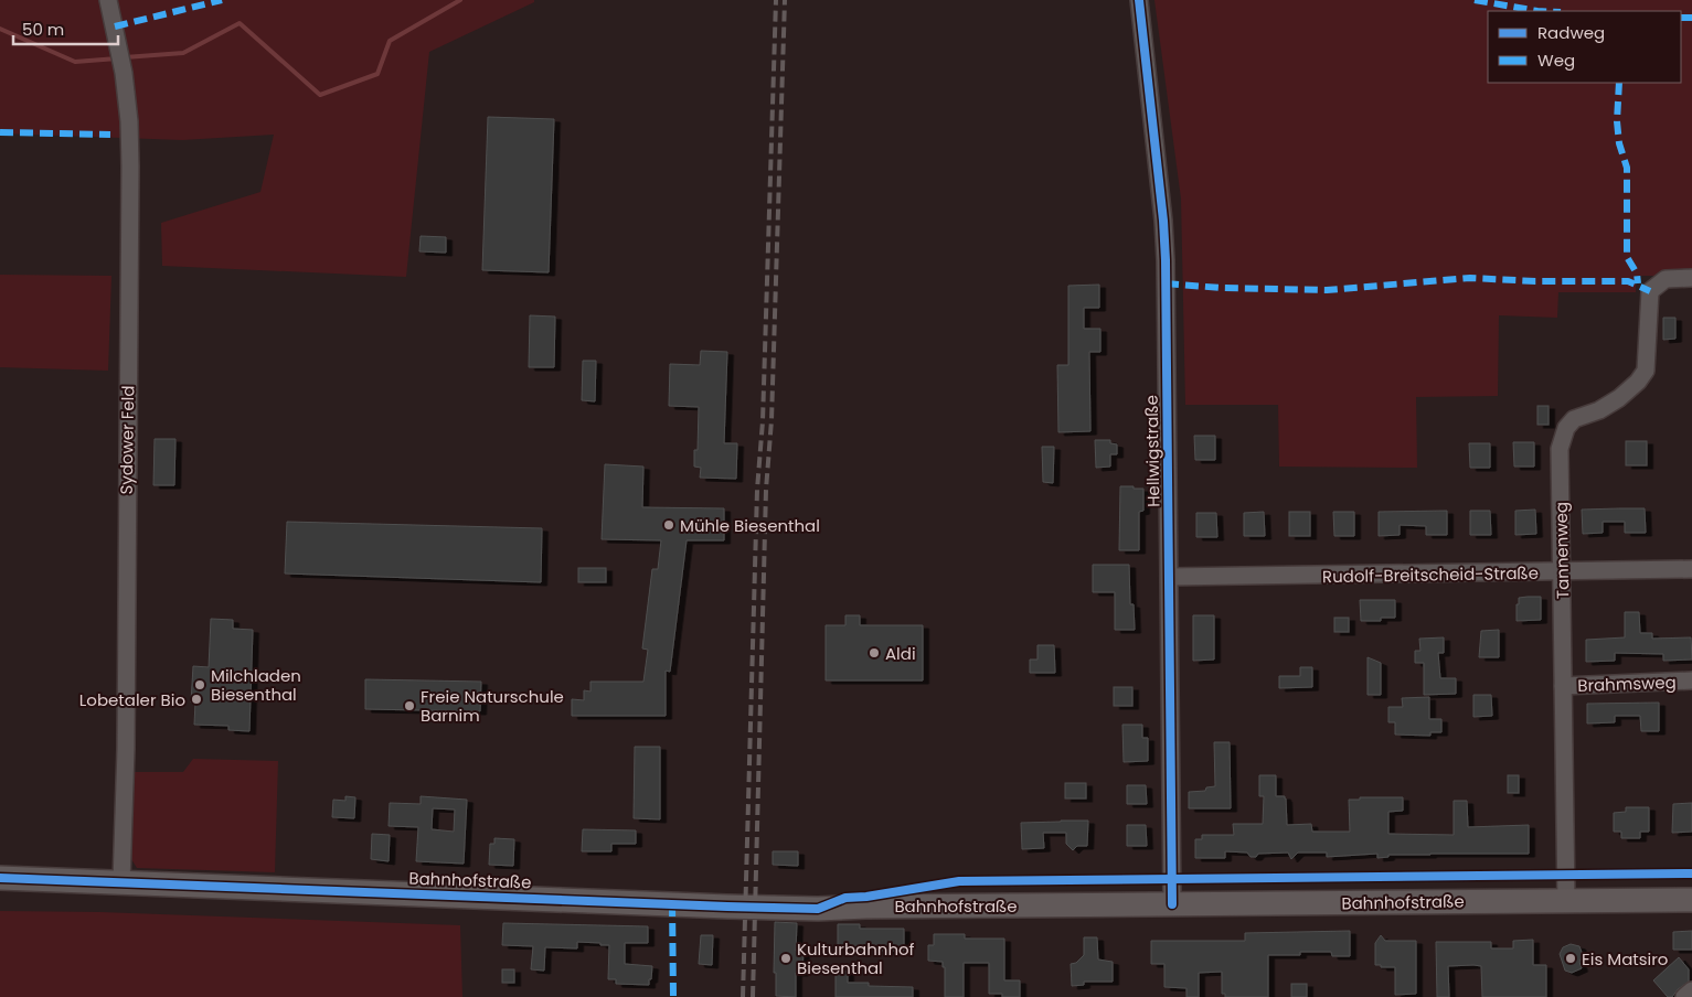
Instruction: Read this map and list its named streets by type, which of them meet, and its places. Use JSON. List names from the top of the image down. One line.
{"streets":{"main road":["Bahnhofstraße"],"street":["Sydower Feld","Hellwigstraße","Tannenweg","Rudolf-Breitscheid-Straße","Brahmsweg"]},"crossings":[["Sydower Feld","Bahnhofstraße"],["Hellwigstraße","Rudolf-Breitscheid-Straße"],["Hellwigstraße","Bahnhofstraße"],["Tannenweg","Rudolf-Breitscheid-Straße"],["Tannenweg","Brahmsweg"],["Tannenweg","Bahnhofstraße"]],"places":["Mühle Biesenthal","Aldi","Milchladen Biesenthal","Lobetaler Bio","Freie Naturschule Barnim","Kulturbahnhof Biesenthal","Eis Matsiro"],"legend":["Radweg","Weg"],"scale_bar":"50 m"}
